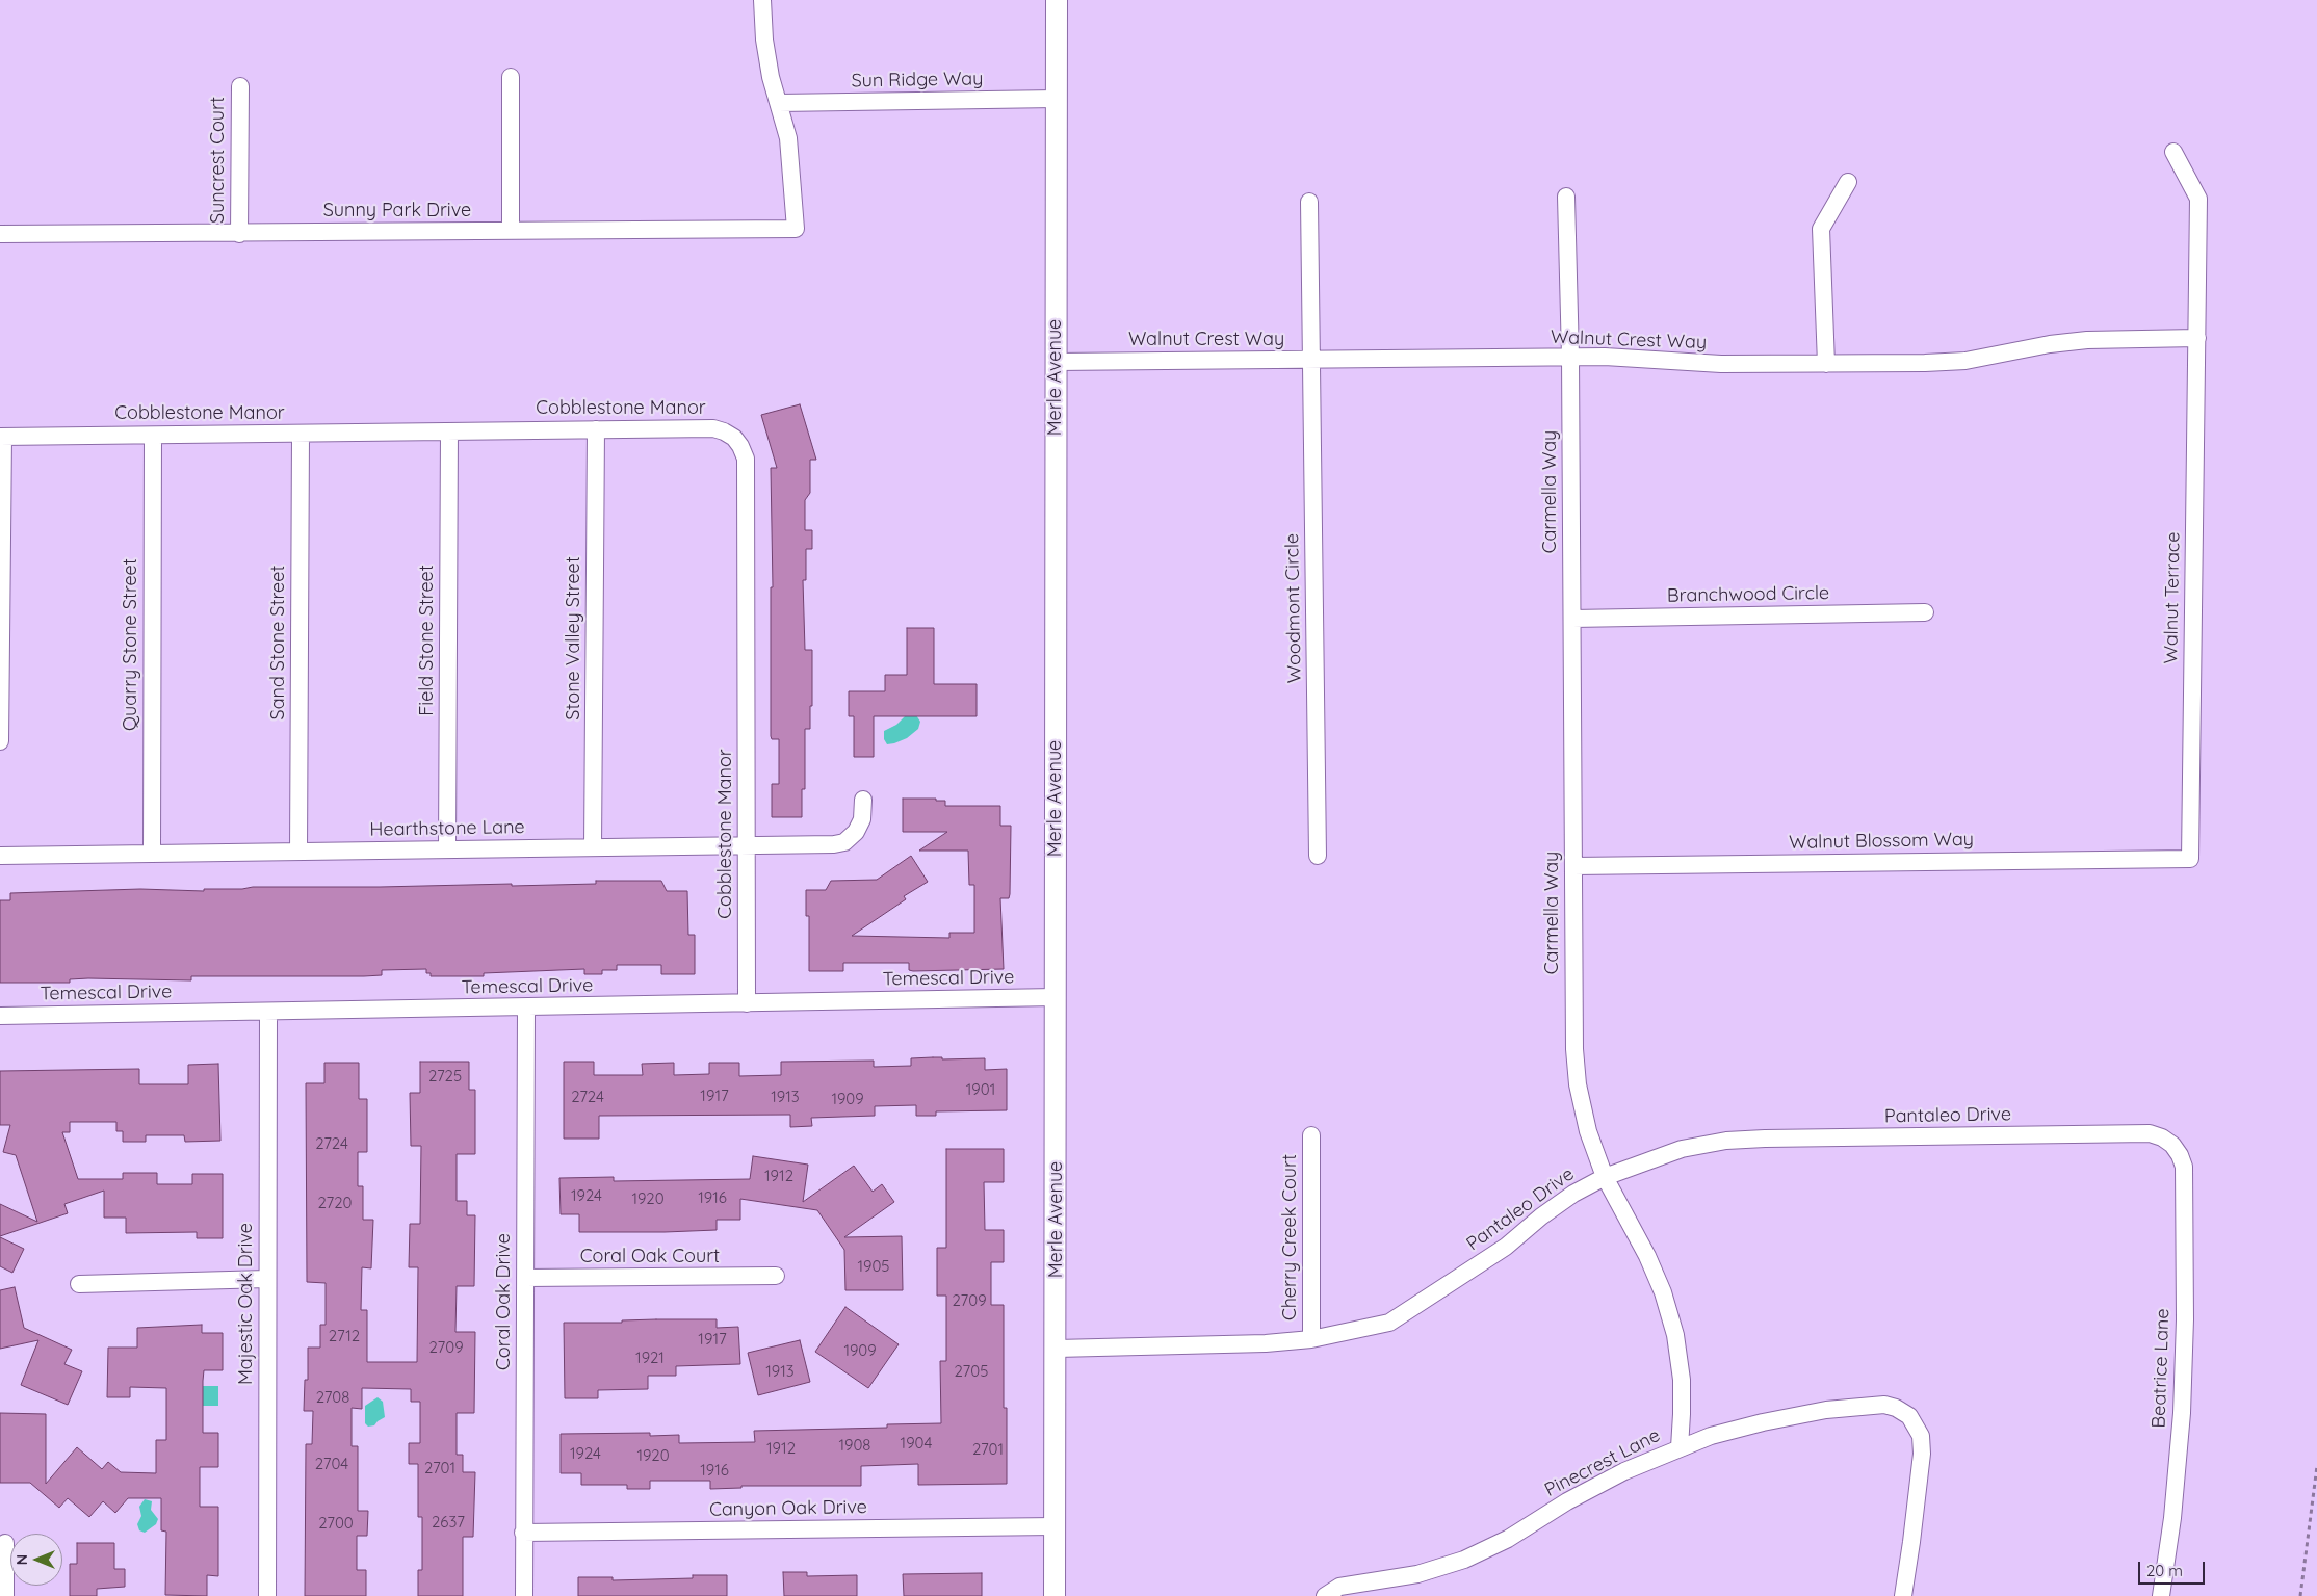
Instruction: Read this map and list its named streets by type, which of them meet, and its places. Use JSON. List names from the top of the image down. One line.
{"streets":{"street":["Sun Ridge Way","Suncrest Court","Sunny Park Drive","Walnut Crest Way","Merle Avenue","Cobblestone Manor","Carmella Way","Branchwood Circle","Walnut Terrace","Woodmont Circle","Stone Valley Street","Field Stone Street","Sand Stone Street","Quarry Stone Street","Hearthstone Lane","Walnut Blossom Way","Temescal Drive","Pantaleo Drive","Cherry Creek Court","Coral Oak Court","Coral Oak Drive","Majestic Oak Drive","Beatrice Lane","Pinecrest Lane","Canyon Oak Drive"]},"crossings":[["Sun Ridge Way","Sunny Park Drive"],["Sun Ridge Way","Merle Avenue"],["Suncrest Court","Sunny Park Drive"],["Walnut Crest Way","Merle Avenue"],["Walnut Crest Way","Carmella Way"],["Walnut Crest Way","Walnut Terrace"],["Walnut Crest Way","Woodmont Circle"],["Merle Avenue","Temescal Drive"],["Merle Avenue","Pantaleo Drive"],["Merle Avenue","Canyon Oak Drive"],["Cobblestone Manor","Stone Valley Street"],["Cobblestone Manor","Field Stone Street"],["Cobblestone Manor","Sand Stone Street"],["Cobblestone Manor","Quarry Stone Street"],["Cobblestone Manor","Hearthstone Lane"],["Cobblestone Manor","Temescal Drive"],["Carmella Way","Branchwood Circle"],["Carmella Way","Walnut Blossom Way"],["Carmella Way","Pantaleo Drive"],["Carmella Way","Pinecrest Lane"],["Walnut Terrace","Walnut Blossom Way"],["Stone Valley Street","Hearthstone Lane"],["Field Stone Street","Hearthstone Lane"],["Sand Stone Street","Hearthstone Lane"],["Quarry Stone Street","Hearthstone Lane"],["Temescal Drive","Coral Oak Drive"],["Temescal Drive","Majestic Oak Drive"],["Pantaleo Drive","Cherry Creek Court"],["Pantaleo Drive","Beatrice Lane"],["Coral Oak Court","Coral Oak Drive"],["Coral Oak Drive","Canyon Oak Drive"]],"house_numbers":["2725","1901","1917","2724","1913","1909","2724","1912","1924","1916","1920","2720","1905","2709","2712","1917","2709","1909","1921","1913","2705","2708","1904","1908","1912","2701","1924","1920","2704","2701","1916","2637","2700"],"scale_bar":"20 m","north":"left"}
